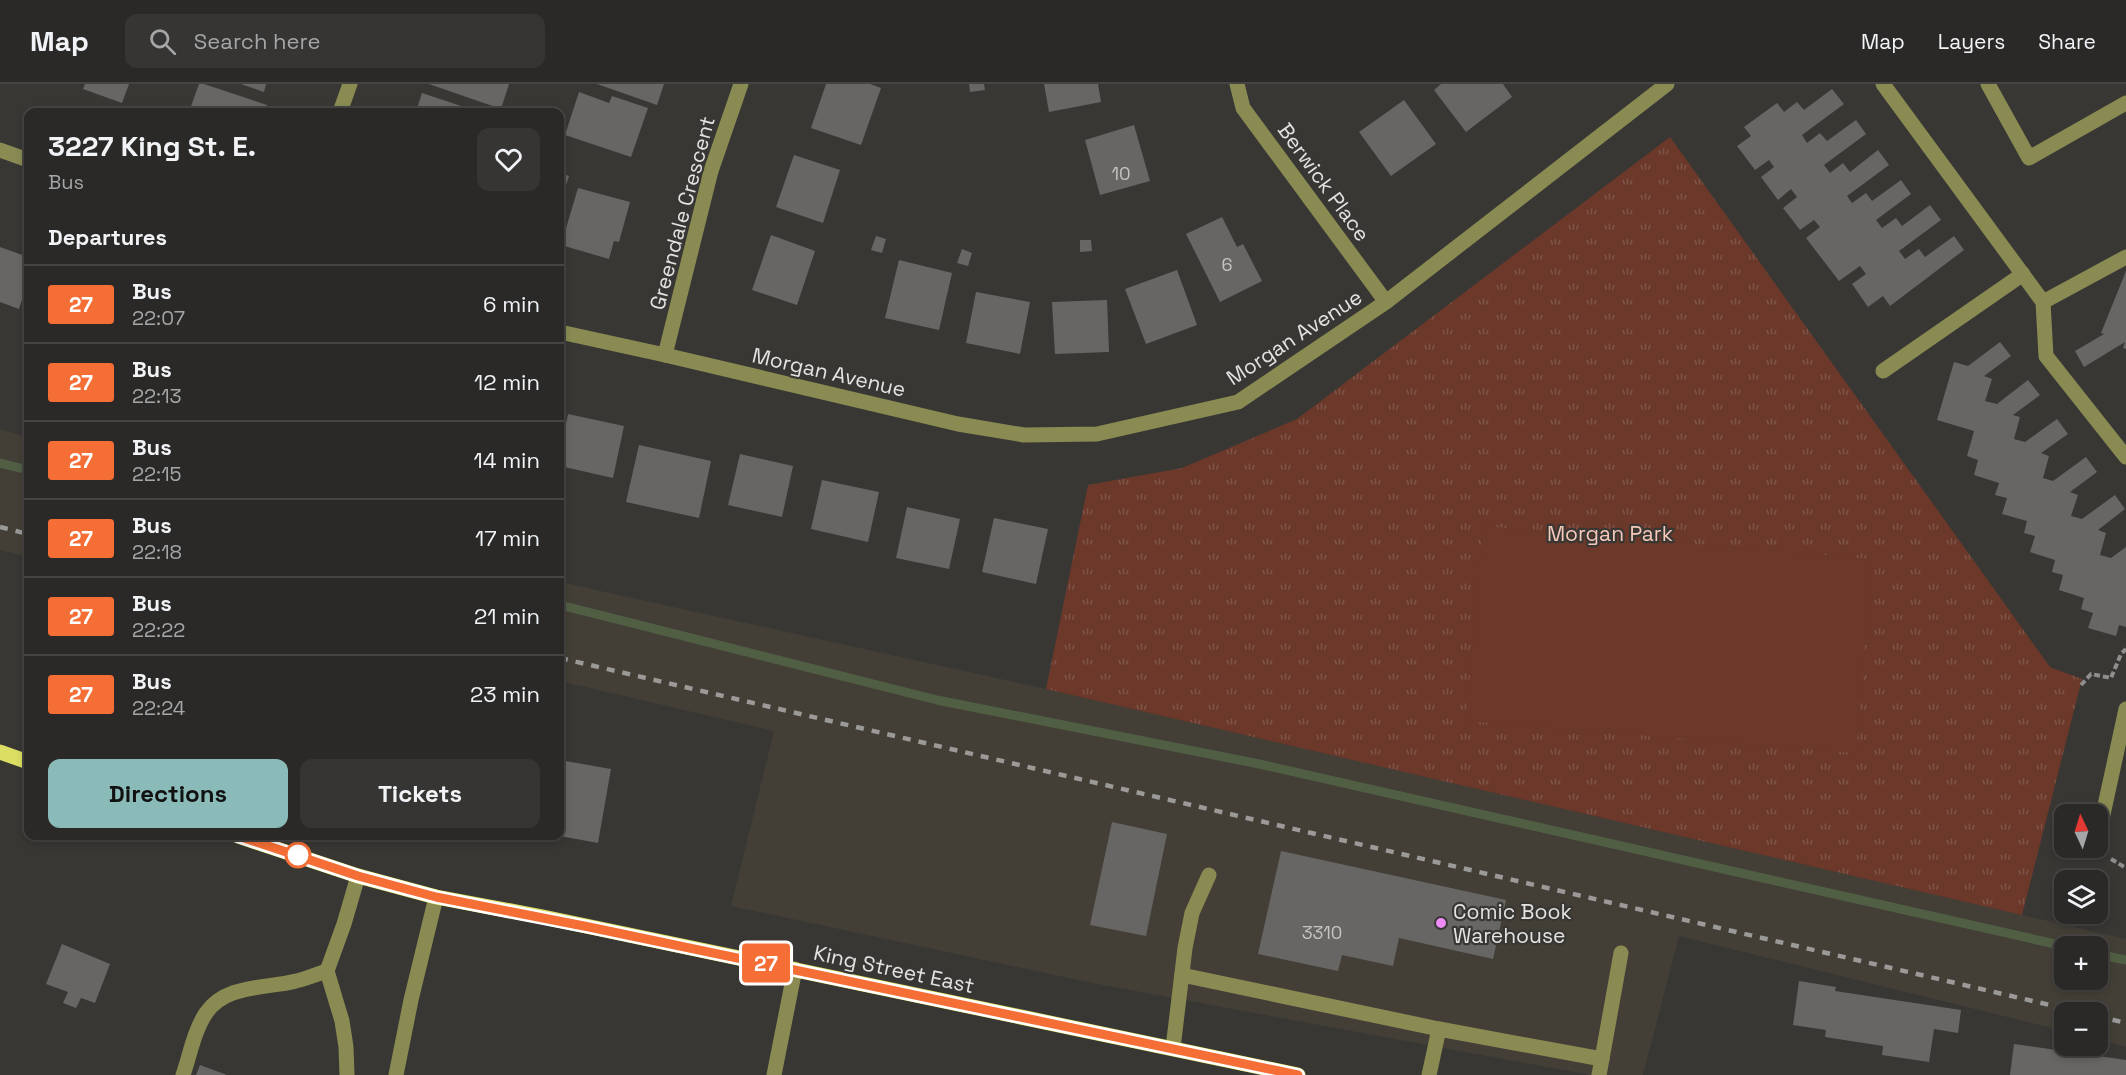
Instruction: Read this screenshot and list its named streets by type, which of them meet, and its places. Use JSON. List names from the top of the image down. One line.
{"streets":{"main road":["King Street East"],"street":["Berwick Place","Greendale Crescent","Morgan Avenue"]},"crossings":[["Berwick Place","Morgan Avenue"],["Greendale Crescent","Morgan Avenue"]],"parks":["Morgan Park"],"places":["Comic Book Warehouse"],"lines":["bus line 27"],"house_numbers":["10","6","3310"],"north":"top","page":{"header":"Map","search":"Search here","nav":["Map","Layers","Share"],"on_map":"27","heading":[["3227 King St. E.","Bus"],"Departures"],"list":[{"mark":"27","name":"Bus","note":"22:07","value":"6 min"},{"mark":"27","name":"Bus","note":"22:13","value":"12 min"},{"mark":"27","name":"Bus","note":"22:15","value":"14 min"},{"mark":"27","name":"Bus","note":"22:18","value":"17 min"},{"mark":"27","name":"Bus","note":"22:22","value":"21 min"},{"mark":"27","name":"Bus","note":"22:24","value":"23 min"}],"buttons":["Directions","Tickets"],"map_buttons":["+","−"]}}
